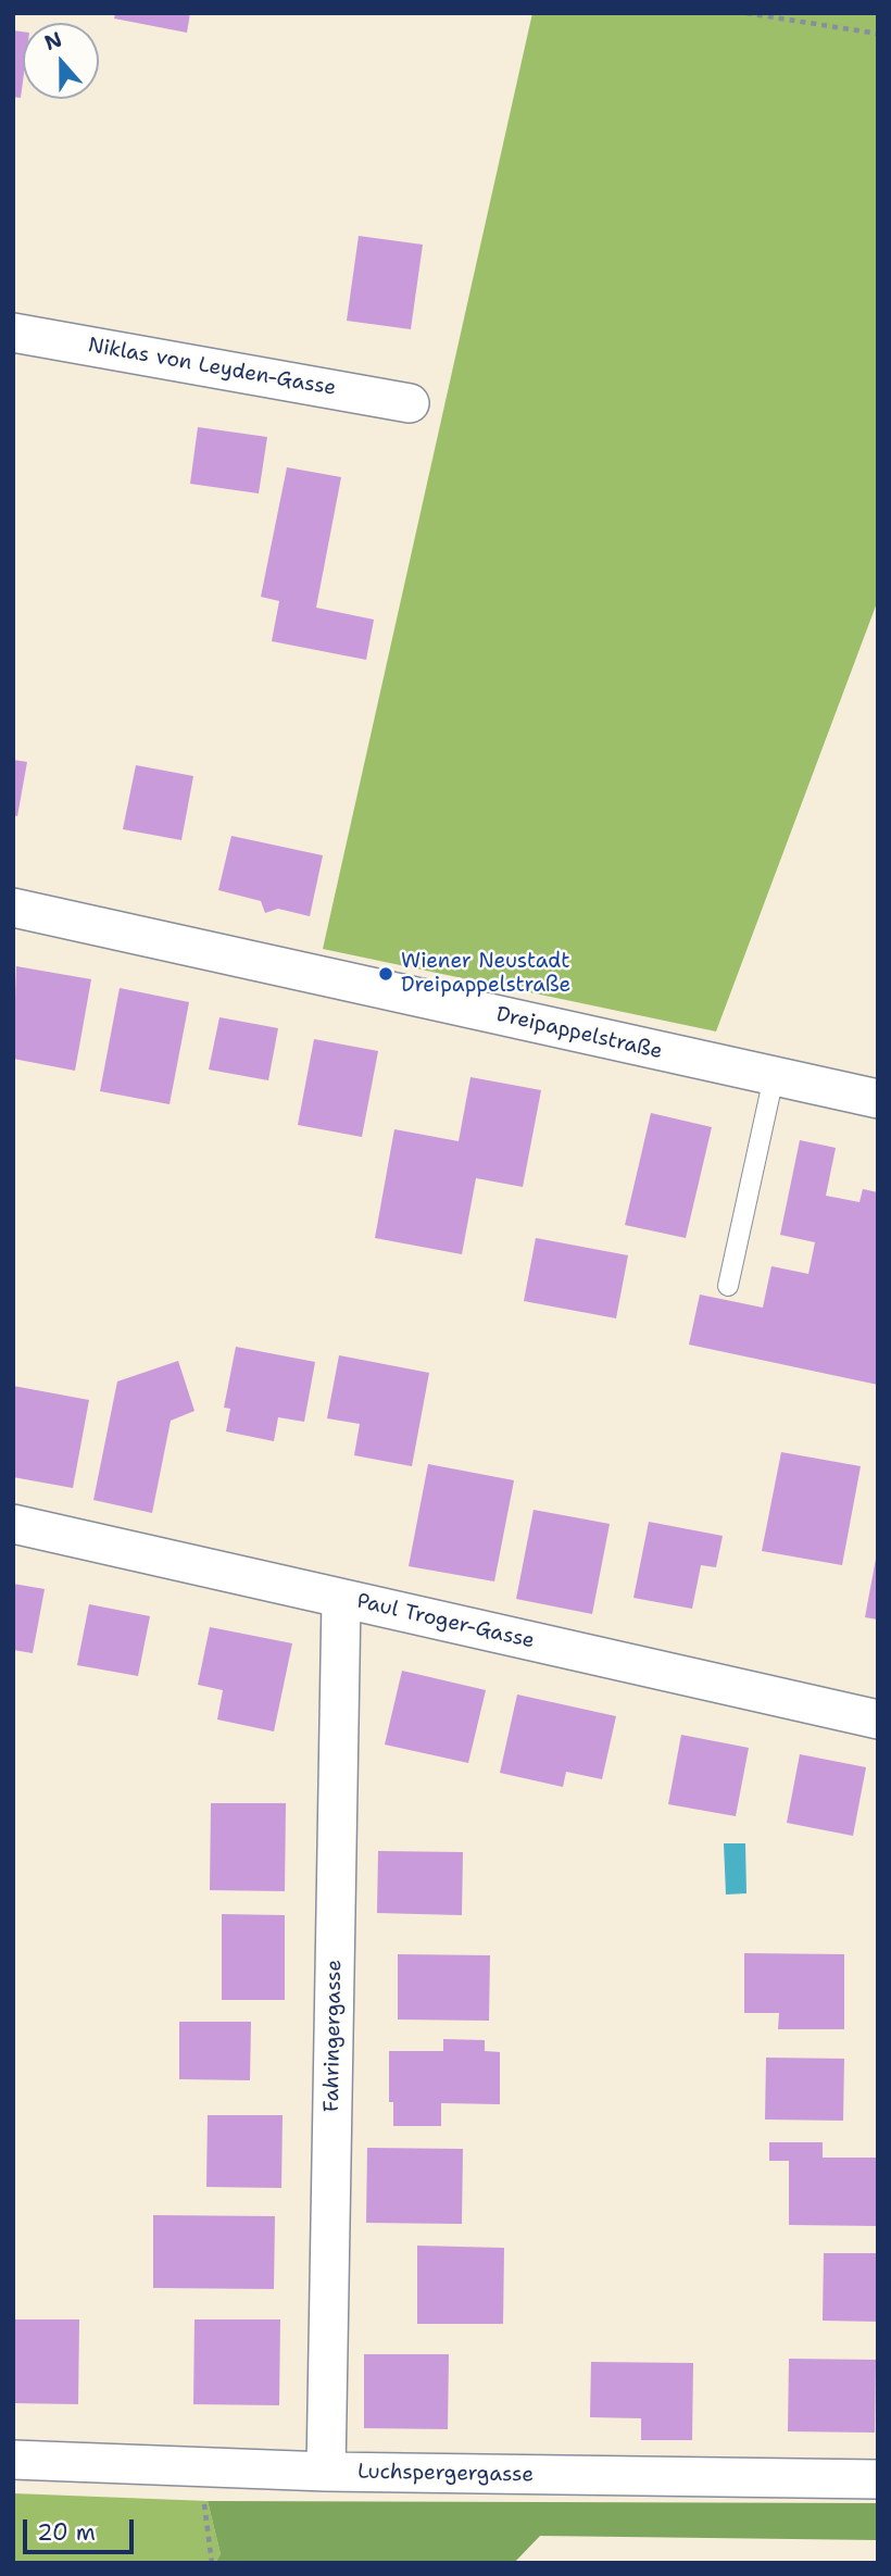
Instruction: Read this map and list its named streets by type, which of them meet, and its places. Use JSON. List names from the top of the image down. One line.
{"streets":{"street":["Niklas von Leyden-Gasse","Dreipappelstraße","Paul Troger-Gasse","Fahringergasse","Luchspergergasse"]},"crossings":[["Paul Troger-Gasse","Fahringergasse"],["Fahringergasse","Luchspergergasse"]],"places":["Wiener Neustadt Dreipappelstraße"],"scale_bar":"20 m","north":"top"}
